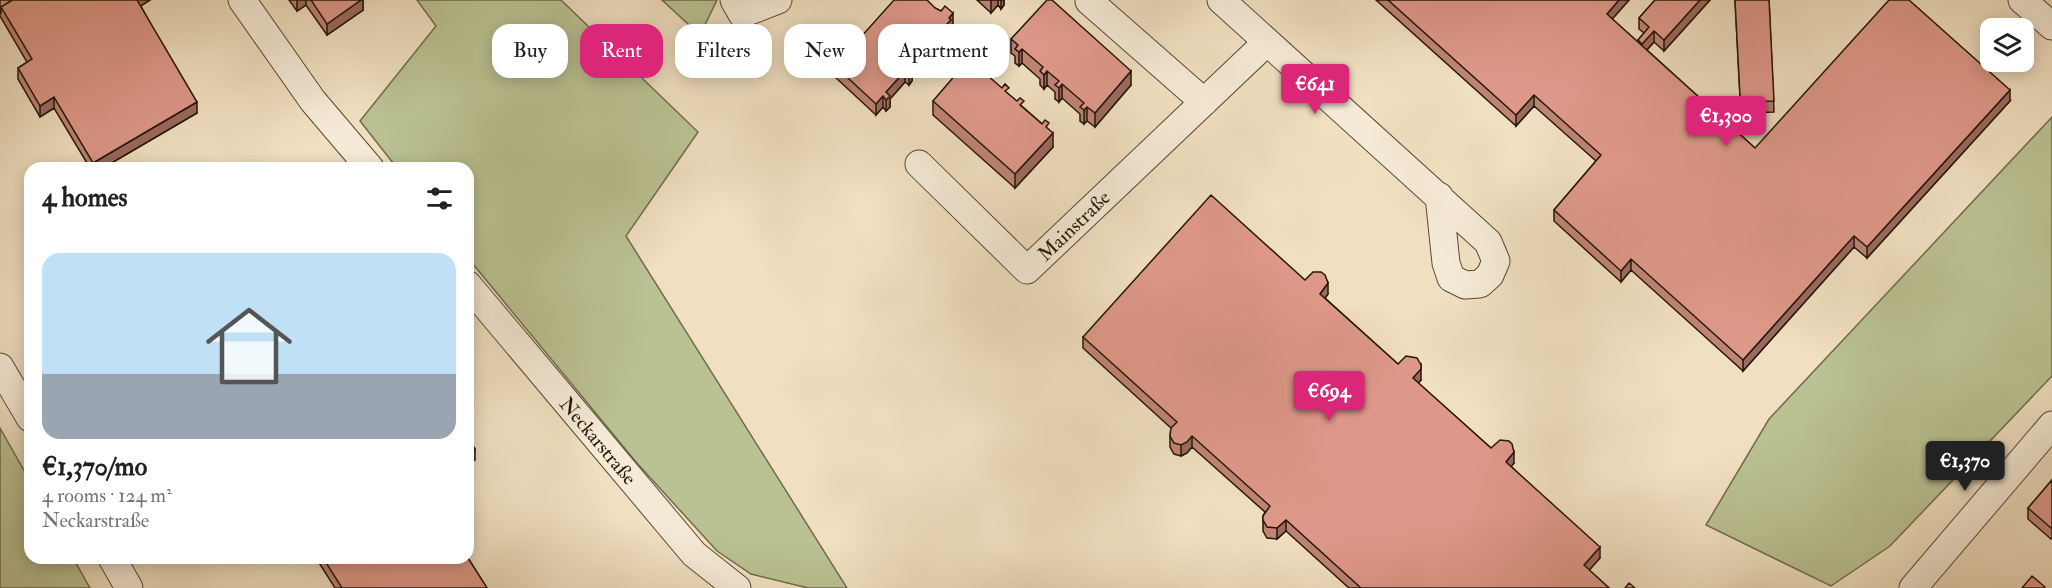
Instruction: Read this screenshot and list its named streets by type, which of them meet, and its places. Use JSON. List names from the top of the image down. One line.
{"streets":{"street":["Mainstraße","Neckarstraße"]},"page":{"chip":["Buy","Rent","Filters","New","Apartment"],"price":["€641","€1,300","€694","€1,370"],"heading":"4 homes","list":[{"name":"€1,370/mo","note":"4 rooms · 124 m² · Neckarstraße"}]}}
